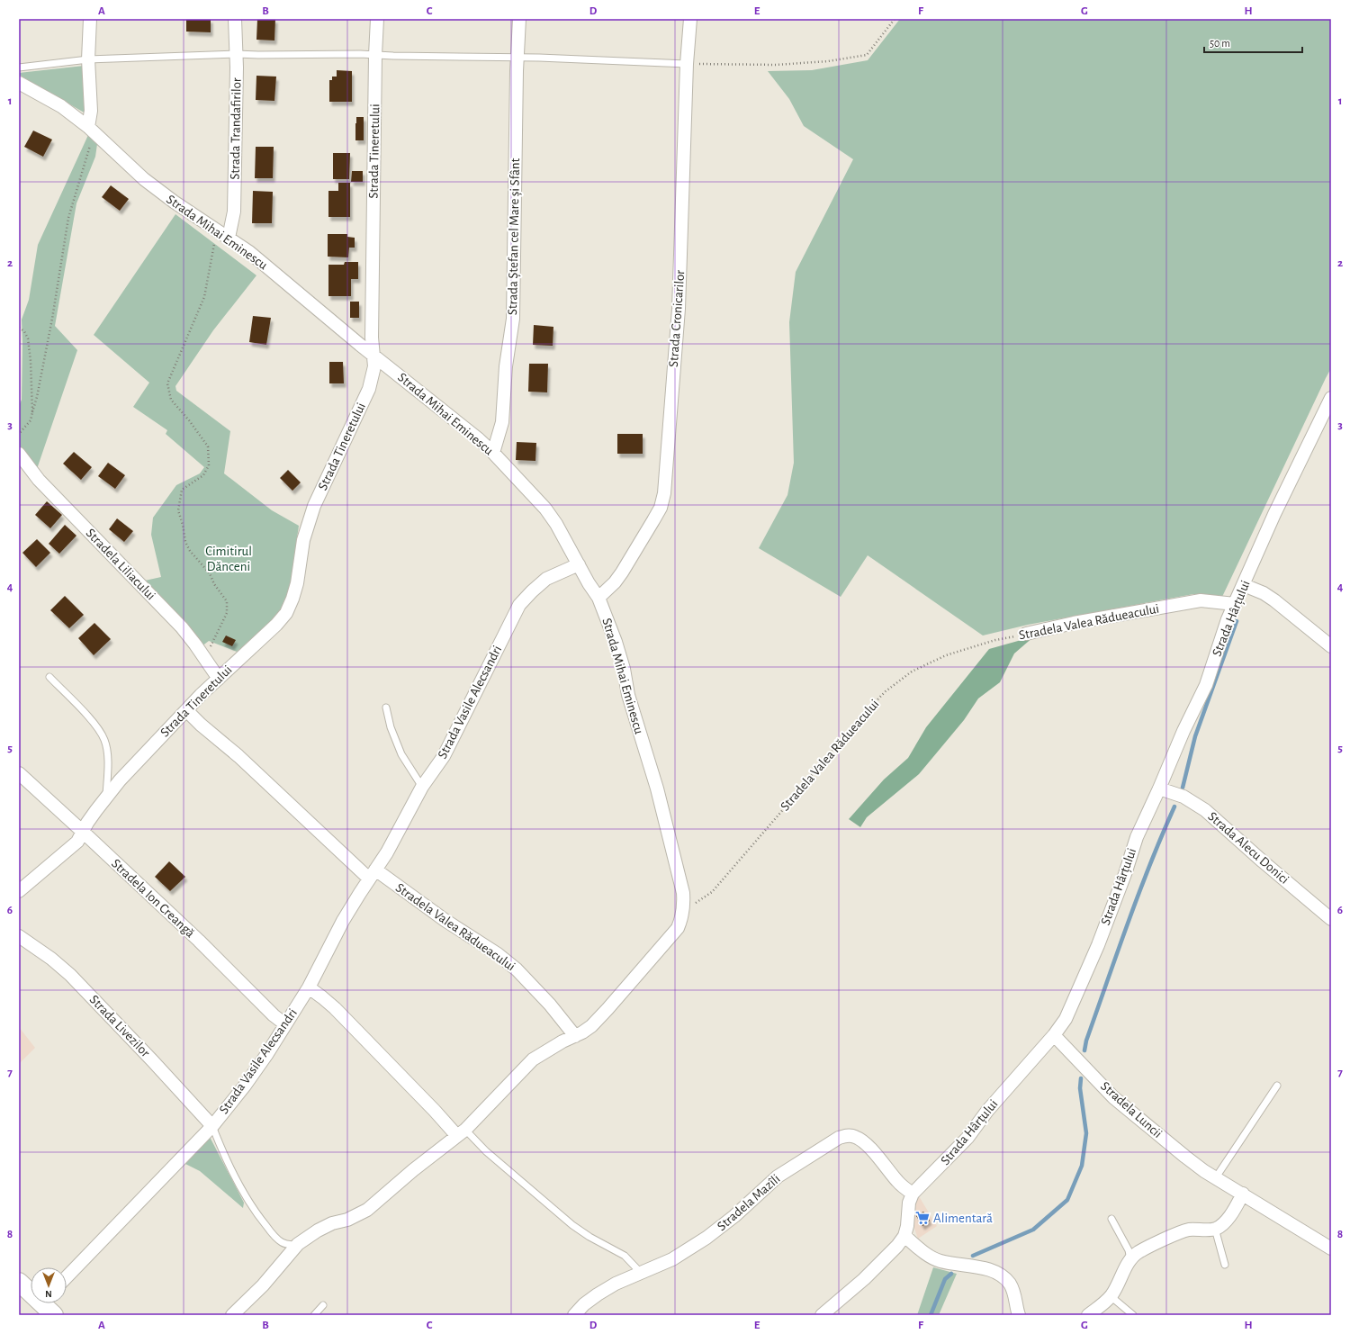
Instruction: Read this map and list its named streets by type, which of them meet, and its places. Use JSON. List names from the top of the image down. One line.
{"streets":{"street":["Strada Trandafirilor","Strada Tineretului","Strada Mihai Eminescu","Strada Ștefan cel Mare și Sfânt","Strada Cronicarilor","Stradela Liliacului","Strada Hârțului","Stradela Valea Rădueacului","Strada Vasile Alecsandri","Strada Alecu Donici","Stradela Ion Creangă","Strada Livezilor","Stradela Luncii","Stradela Mazîli"]},"crossings":[["Strada Trandafirilor","Strada Mihai Eminescu"],["Strada Tineretului","Strada Mihai Eminescu"],["Strada Tineretului","Stradela Liliacului"],["Strada Tineretului","Stradela Ion Creangă"],["Strada Mihai Eminescu","Strada Ștefan cel Mare și Sfânt"],["Strada Mihai Eminescu","Strada Cronicarilor"],["Strada Mihai Eminescu","Stradela Valea Rădueacului"],["Strada Mihai Eminescu","Strada Vasile Alecsandri"],["Strada Hârțului","Stradela Valea Rădueacului"],["Strada Hârțului","Strada Alecu Donici"],["Strada Hârțului","Stradela Luncii"],["Strada Hârțului","Stradela Mazîli"],["Stradela Valea Rădueacului","Strada Vasile Alecsandri"],["Strada Vasile Alecsandri","Stradela Ion Creangă"],["Strada Vasile Alecsandri","Strada Livezilor"]],"parks":["Cimitirul Dănceni"],"places":{"supermarket":["Alimentară"]},"scale_bar":"50 m","north":"bottom","grid":{"columns":["A","B","C","D","E","F","G","H"],"rows":["1","2","3","4","5","6","7","8"]}}
